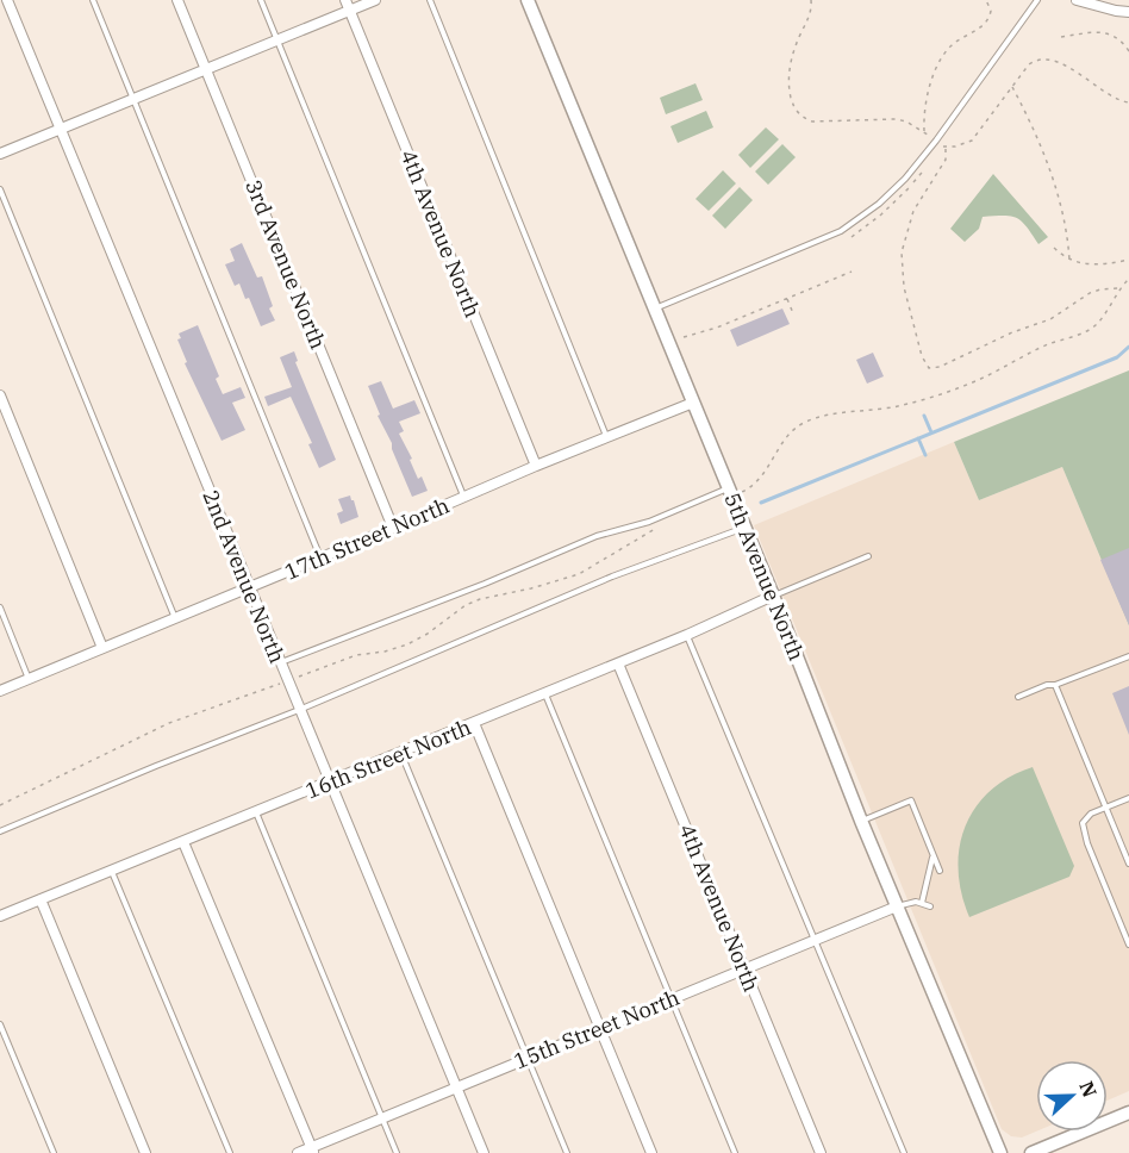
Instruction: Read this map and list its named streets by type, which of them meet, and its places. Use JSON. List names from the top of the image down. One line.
{"streets":{"street":["4th Avenue North","3rd Avenue North","17th Street North","2nd Avenue North","5th Avenue North","16th Street North","15th Street North"]},"crossings":[["4th Avenue North","17th Street North"],["4th Avenue North","16th Street North"],["4th Avenue North","15th Street North"],["3rd Avenue North","17th Street North"],["17th Street North","2nd Avenue North"],["17th Street North","5th Avenue North"],["2nd Avenue North","16th Street North"],["2nd Avenue North","15th Street North"],["5th Avenue North","16th Street North"],["5th Avenue North","15th Street North"]],"north":"right"}
